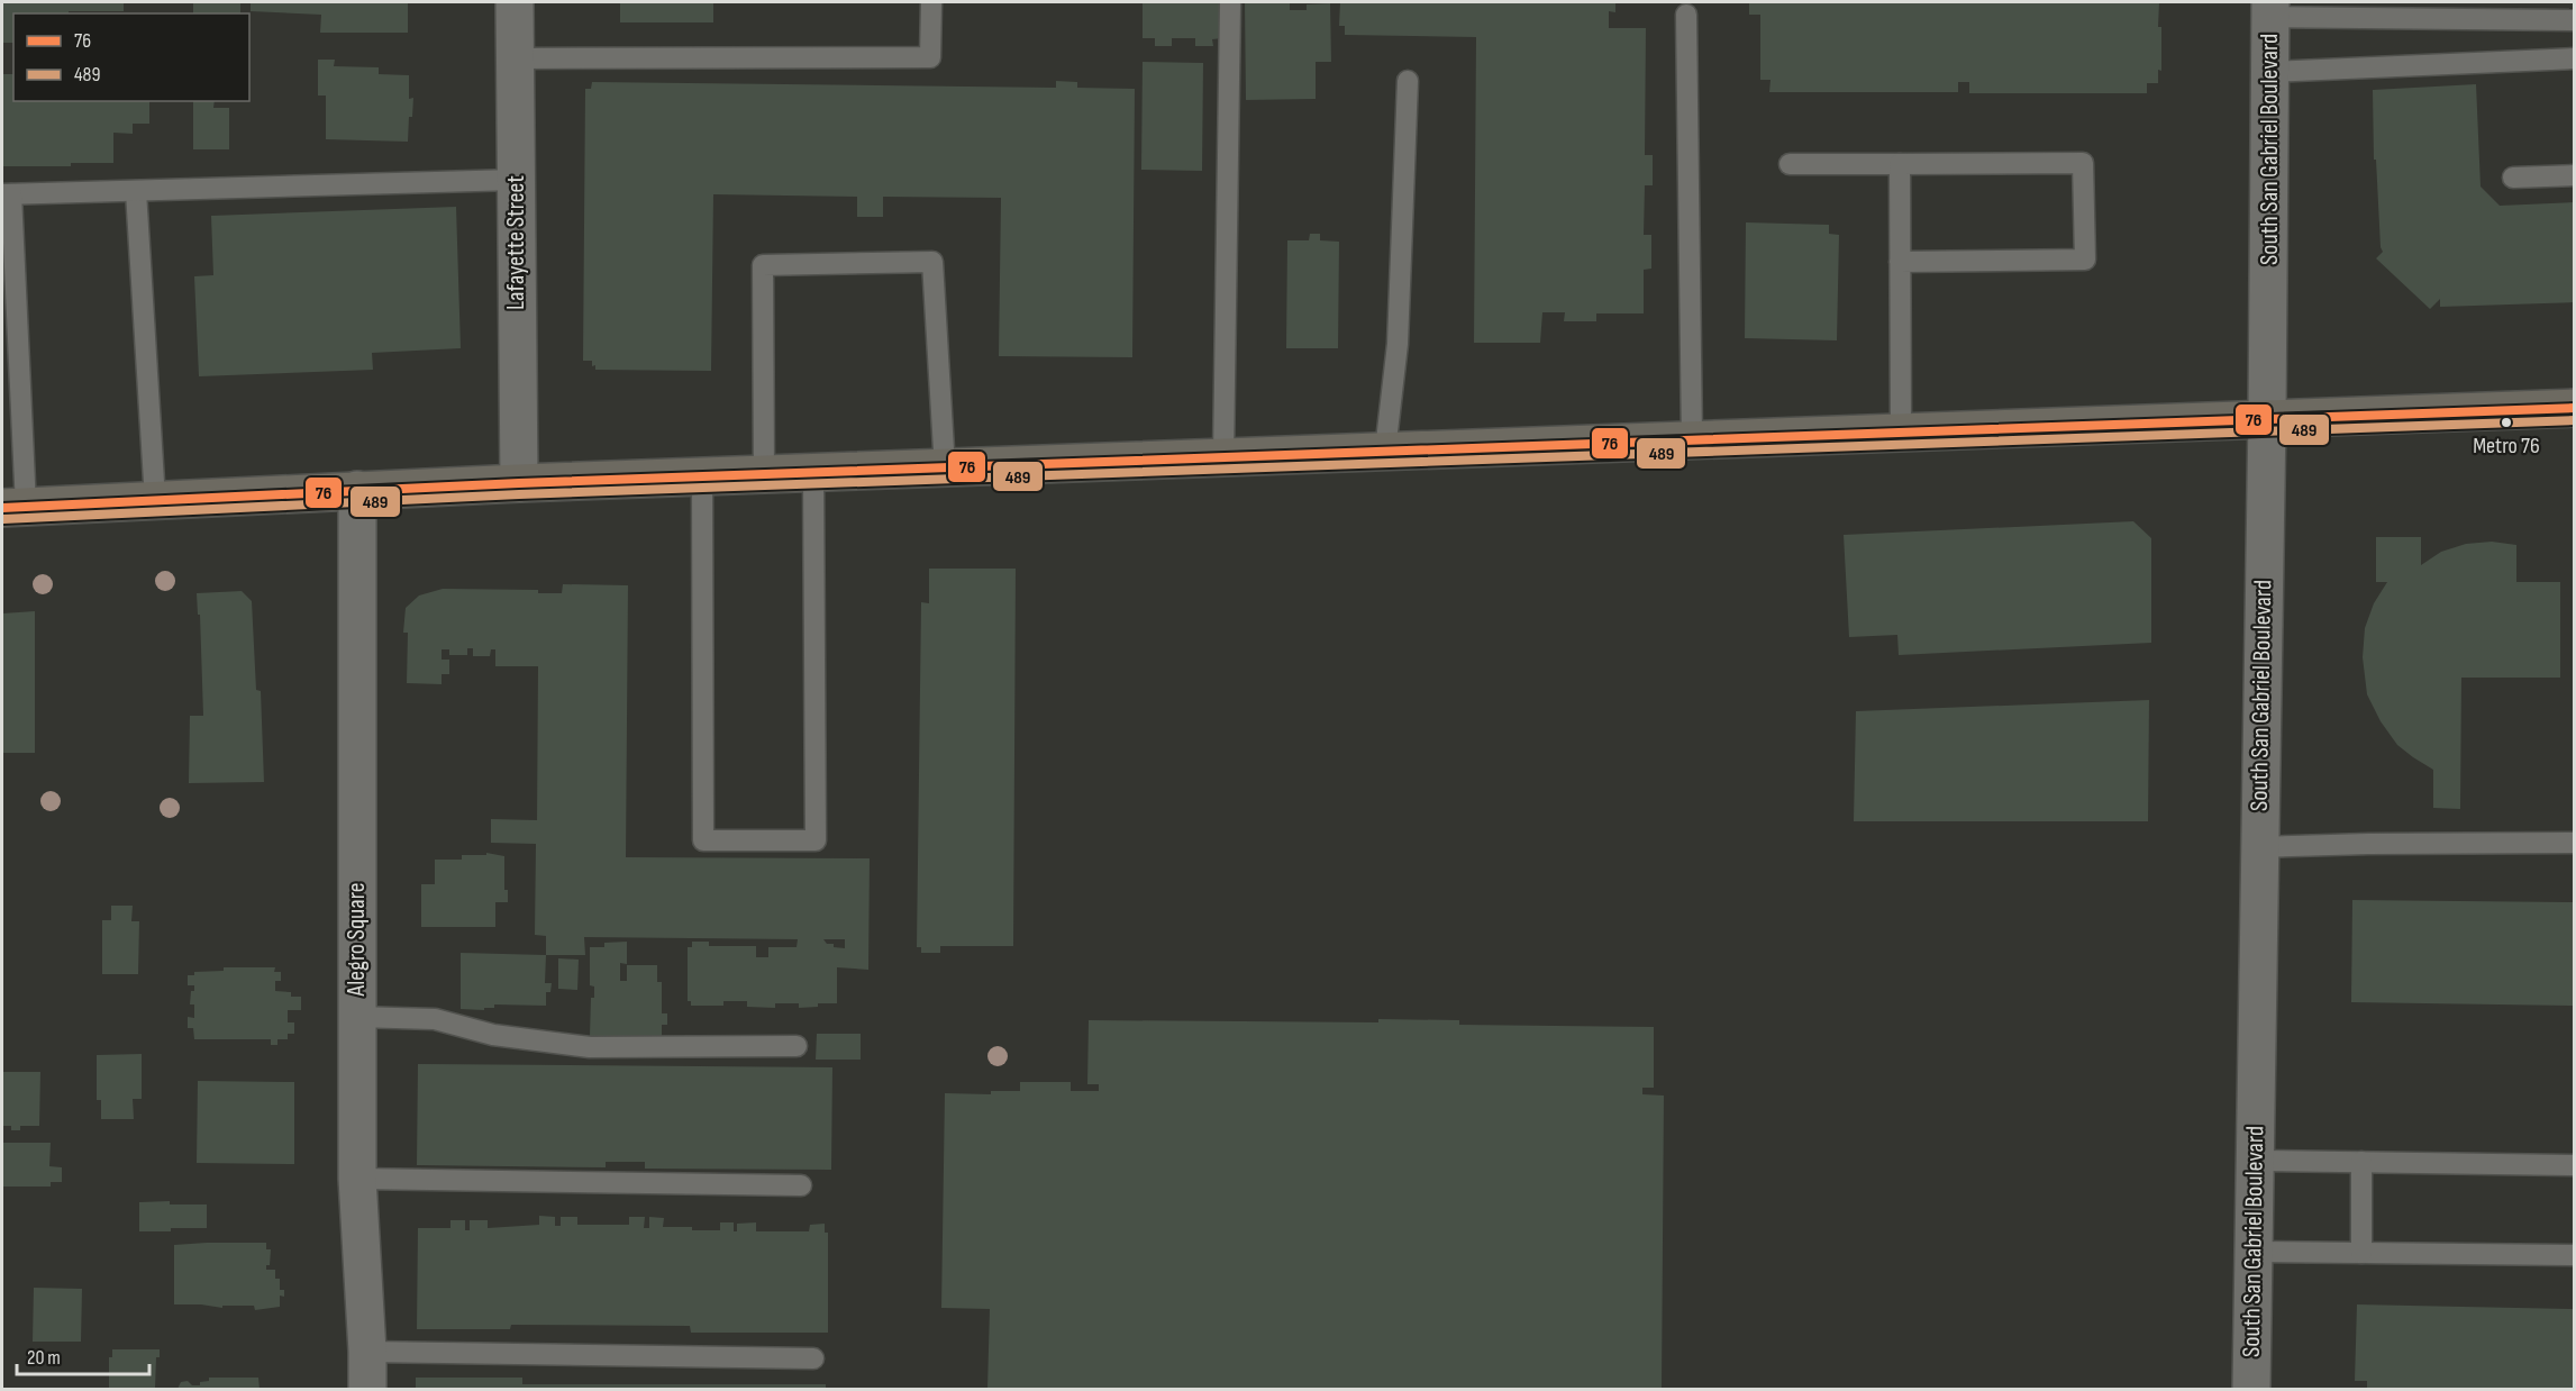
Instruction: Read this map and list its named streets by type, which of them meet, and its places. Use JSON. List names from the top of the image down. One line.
{"streets":{"street":["South San Gabriel Boulevard","Lafayette Street","Alegro Square"]},"places":["Metro 76"],"lines":["transit line 76","transit line 489"],"legend":["76","489"],"scale_bar":"20 m"}
